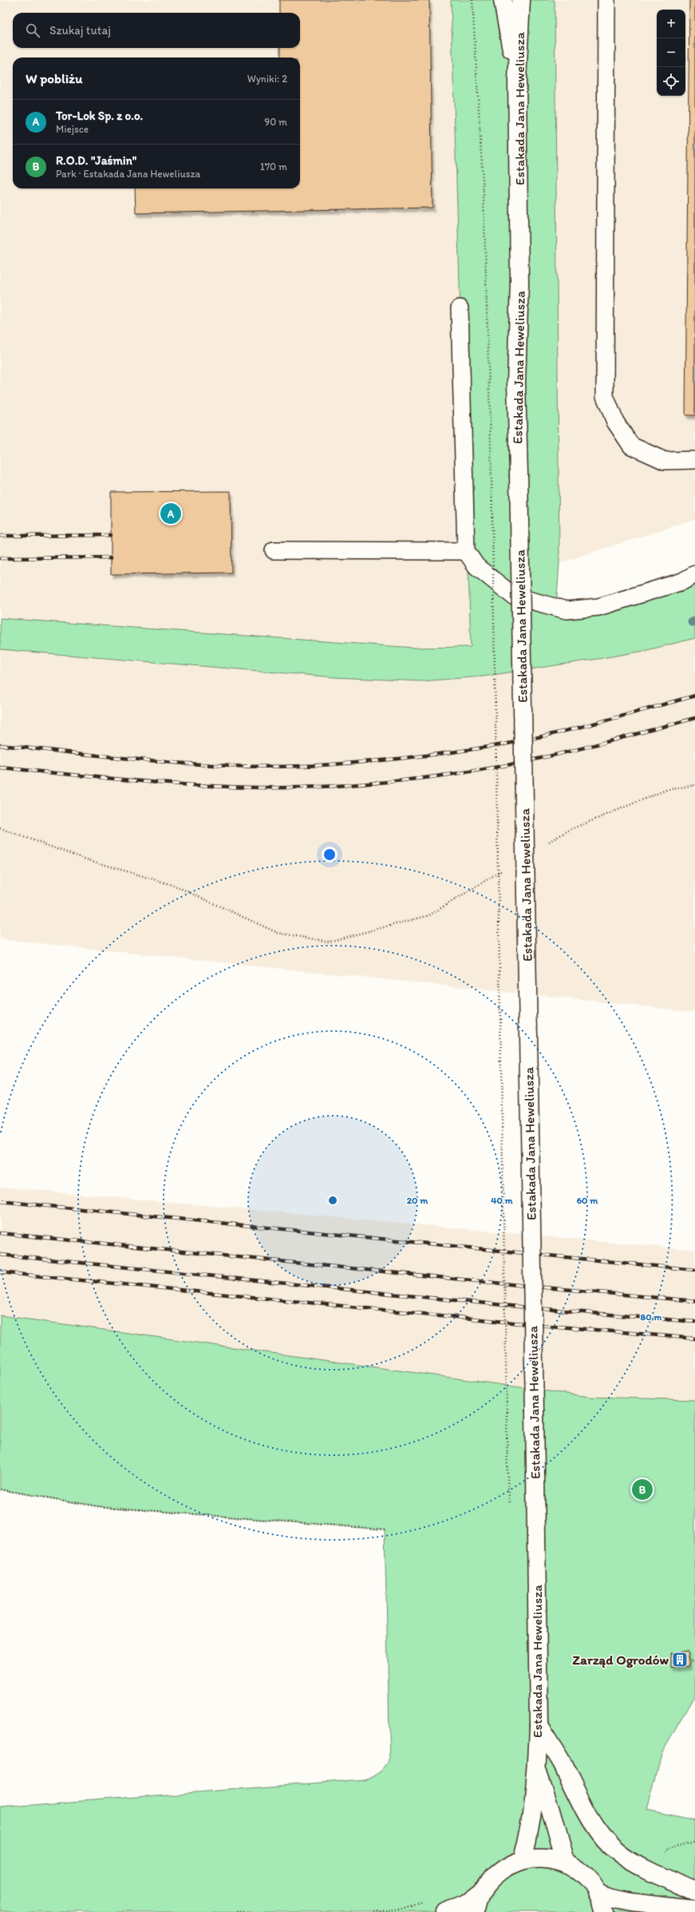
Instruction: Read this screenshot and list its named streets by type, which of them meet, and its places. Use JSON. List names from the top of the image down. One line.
{"streets":{"street":["Estakada Jana Heweliusza"]},"places":{"building":["Zarząd Ogrodów"]},"page":{"map_buttons":["+","−"],"search":"Szukaj tutaj","heading":["W pobliżu","Wyniki: 2"],"list":[{"mark":"A","name":"Tor-Lok Sp. z o.o.","note":"Miejsce","value":"90 m"},{"mark":"B","name":"R.O.D. \"Jaśmin\"","note":"Park · Estakada Jana Heweliusza","value":"170 m"}],"pins":["A","B"]},"rings":["20 m","40 m","60 m","80 m"]}
